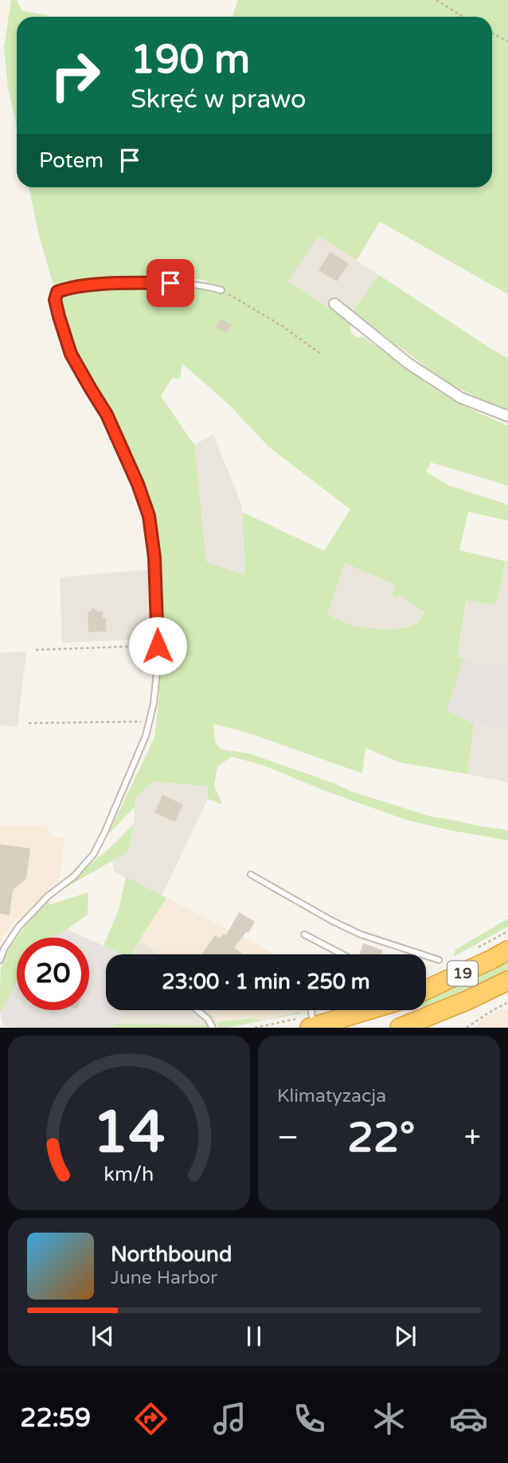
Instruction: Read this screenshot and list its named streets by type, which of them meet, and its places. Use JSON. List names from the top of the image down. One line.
{"streets":{"highway":["19"]},"page":{"turn":["190 m","Skręć w prawo"],"then":"Potem","limit":"20","trip":"23:00 · 1 min · 250 m","tile":"Klimatyzacja","heat":["−","22°","+"],"song":["Northbound","June Harbor"],"tabs":"22:59","gauge":["14","km/h"]}}
